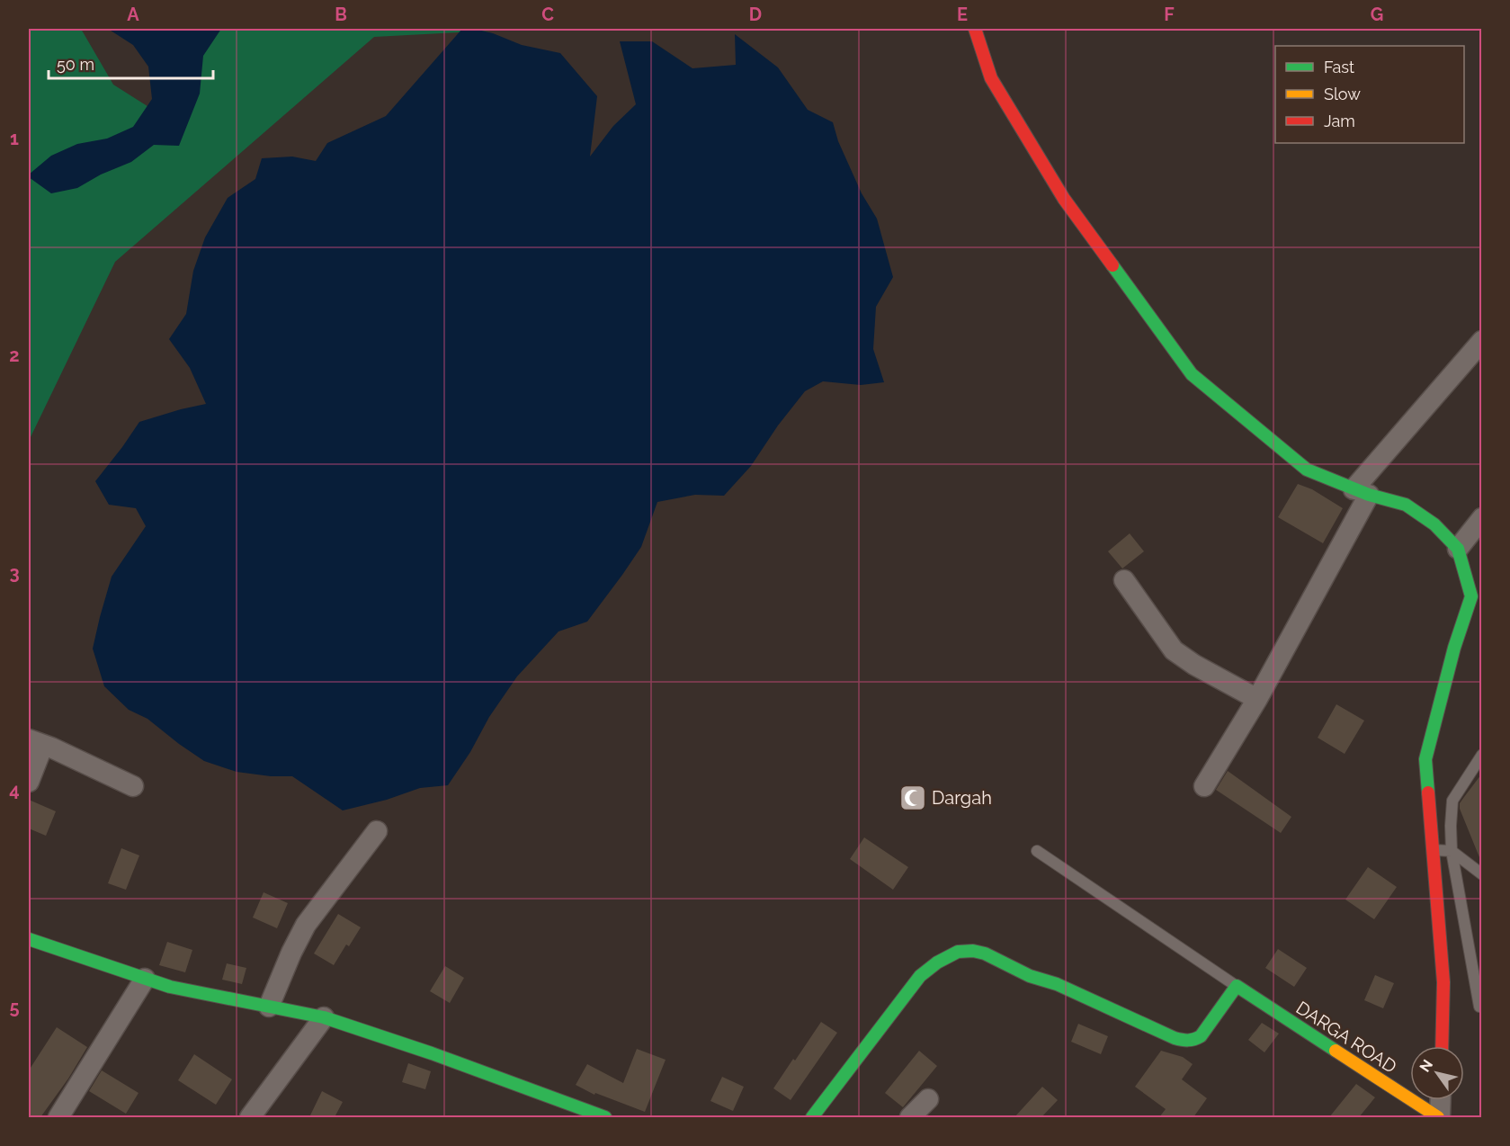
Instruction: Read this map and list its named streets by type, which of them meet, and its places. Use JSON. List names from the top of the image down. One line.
{"streets":{"street":["DARGA ROAD"]},"places":{"mosque":["Dargah"]},"legend":["Fast","Slow","Jam"],"scale_bar":"50 m","north":"top left","grid":{"columns":["A","B","C","D","E","F","G"],"rows":["1","2","3","4","5"]}}
